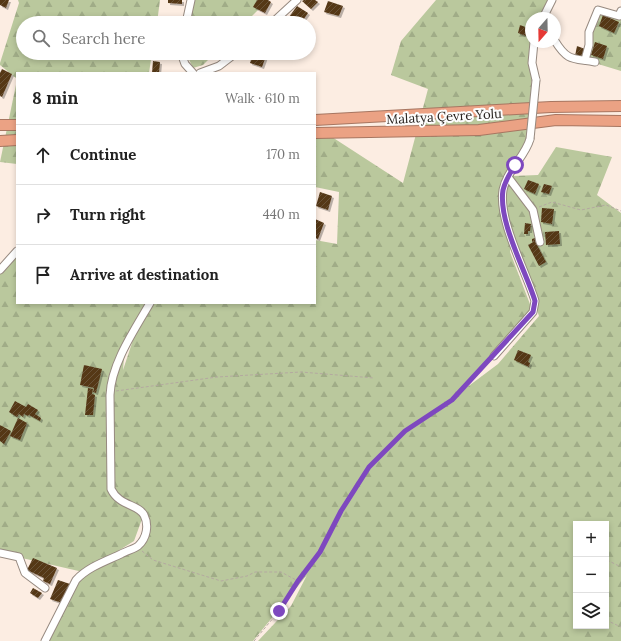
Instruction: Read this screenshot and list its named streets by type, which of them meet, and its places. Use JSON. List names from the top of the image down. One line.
{"streets":{"highway":["Malatya Çevre Yolu"]},"north":"bottom","page":{"search":"Search here","heading":["8 min","Walk · 610 m"],"list":[["Continue","170 m"],["Turn right","440 m"],"Arrive at destination"],"map_buttons":["+","−"]}}
